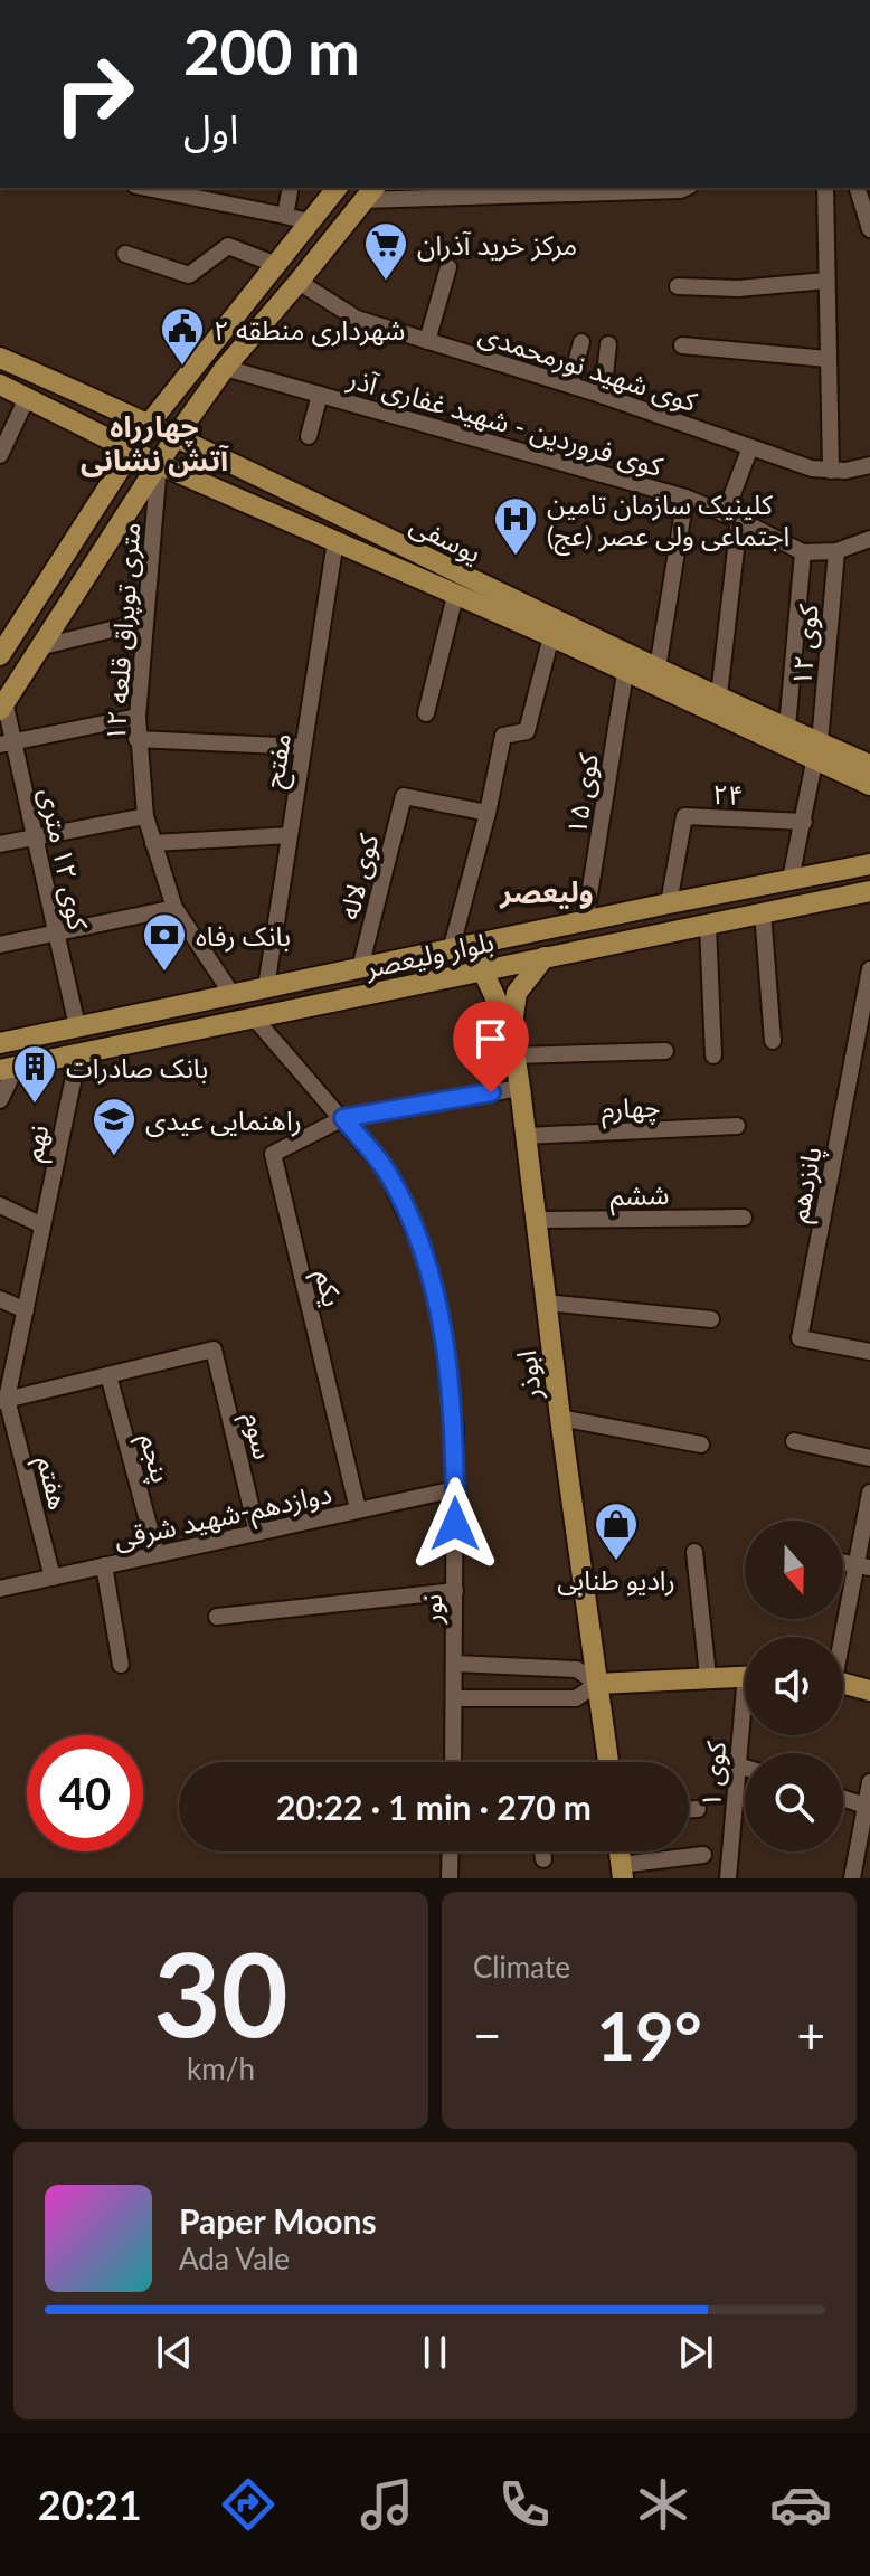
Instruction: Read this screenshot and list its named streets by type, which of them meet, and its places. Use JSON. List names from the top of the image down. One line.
{"streets":{"main road":["یوسفی","بلوار ولیعصر","ابوذر"],"street":["کوی شهید نورمحمدی","کوی فروردین - شهید غفاری آذر","۱۲ متری توپراق قلعه","کوی ۱۲","مفتح","کوی ۱۵","۲۴","کوی ۱۲ متری","کوی لاله","چهارم","نهم","پانزدهم","ششم","یکم","سوم","پنجم","هفتم","دوازدهم-شهید شرقی","نور","کوی ۱"]},"crossings":[["کوی فروردین - شهید غفاری آذر","کوی ۱۲"],["یوسفی","۱۲ متری توپراق قلعه"],["یوسفی","کوی ۱۲"],["یوسفی","مفتح"],["یوسفی","کوی ۱۵"],["۱۲ متری توپراق قلعه","بلوار ولیعصر"],["کوی ۱۲","۲۴"],["کوی ۱۲","بلوار ولیعصر"],["مفتح","بلوار ولیعصر"],["کوی ۱۵","بلوار ولیعصر"],["۲۴","بلوار ولیعصر"],["کوی ۱۲ متری","بلوار ولیعصر"],["کوی لاله","بلوار ولیعصر"],["بلوار ولیعصر","نهم"],["بلوار ولیعصر","ابوذر"],["بلوار ولیعصر","نور"],["چهارم","ابوذر"],["نهم","هفتم"],["ششم","ابوذر"],["یکم","دوازدهم-شهید شرقی"],["یکم","نور"],["سوم","پنجم"],["سوم","دوازدهم-شهید شرقی"],["پنجم","دوازدهم-شهید شرقی"],["هفتم","دوازدهم-شهید شرقی"],["دوازدهم-شهید شرقی","نور"]],"districts":["چهارراه آتش نشانی","ولیعصر"],"places":{"supermarket":["مرکز خرید آذران"],"public building":["شهرداری منطقه ۲"],"hospital":["کلینیک سازمان تامین اجتماعی ولی عصر (عج)"],"bank":["بانک رفاه"],"building":["بانک صادرات"],"school or university":["راهنمایی عیدی"],"shop":["رادیو طنابی"]},"north":"bottom","page":{"turn":["200 m","اول"],"limit":"40","trip":"20:22 · 1 min · 270 m","tile":[["30","km/h"],"Climate"],"heat":["−","19°","+"],"song":["Paper Moons","Ada Vale"],"tabs":"20:21"}}
